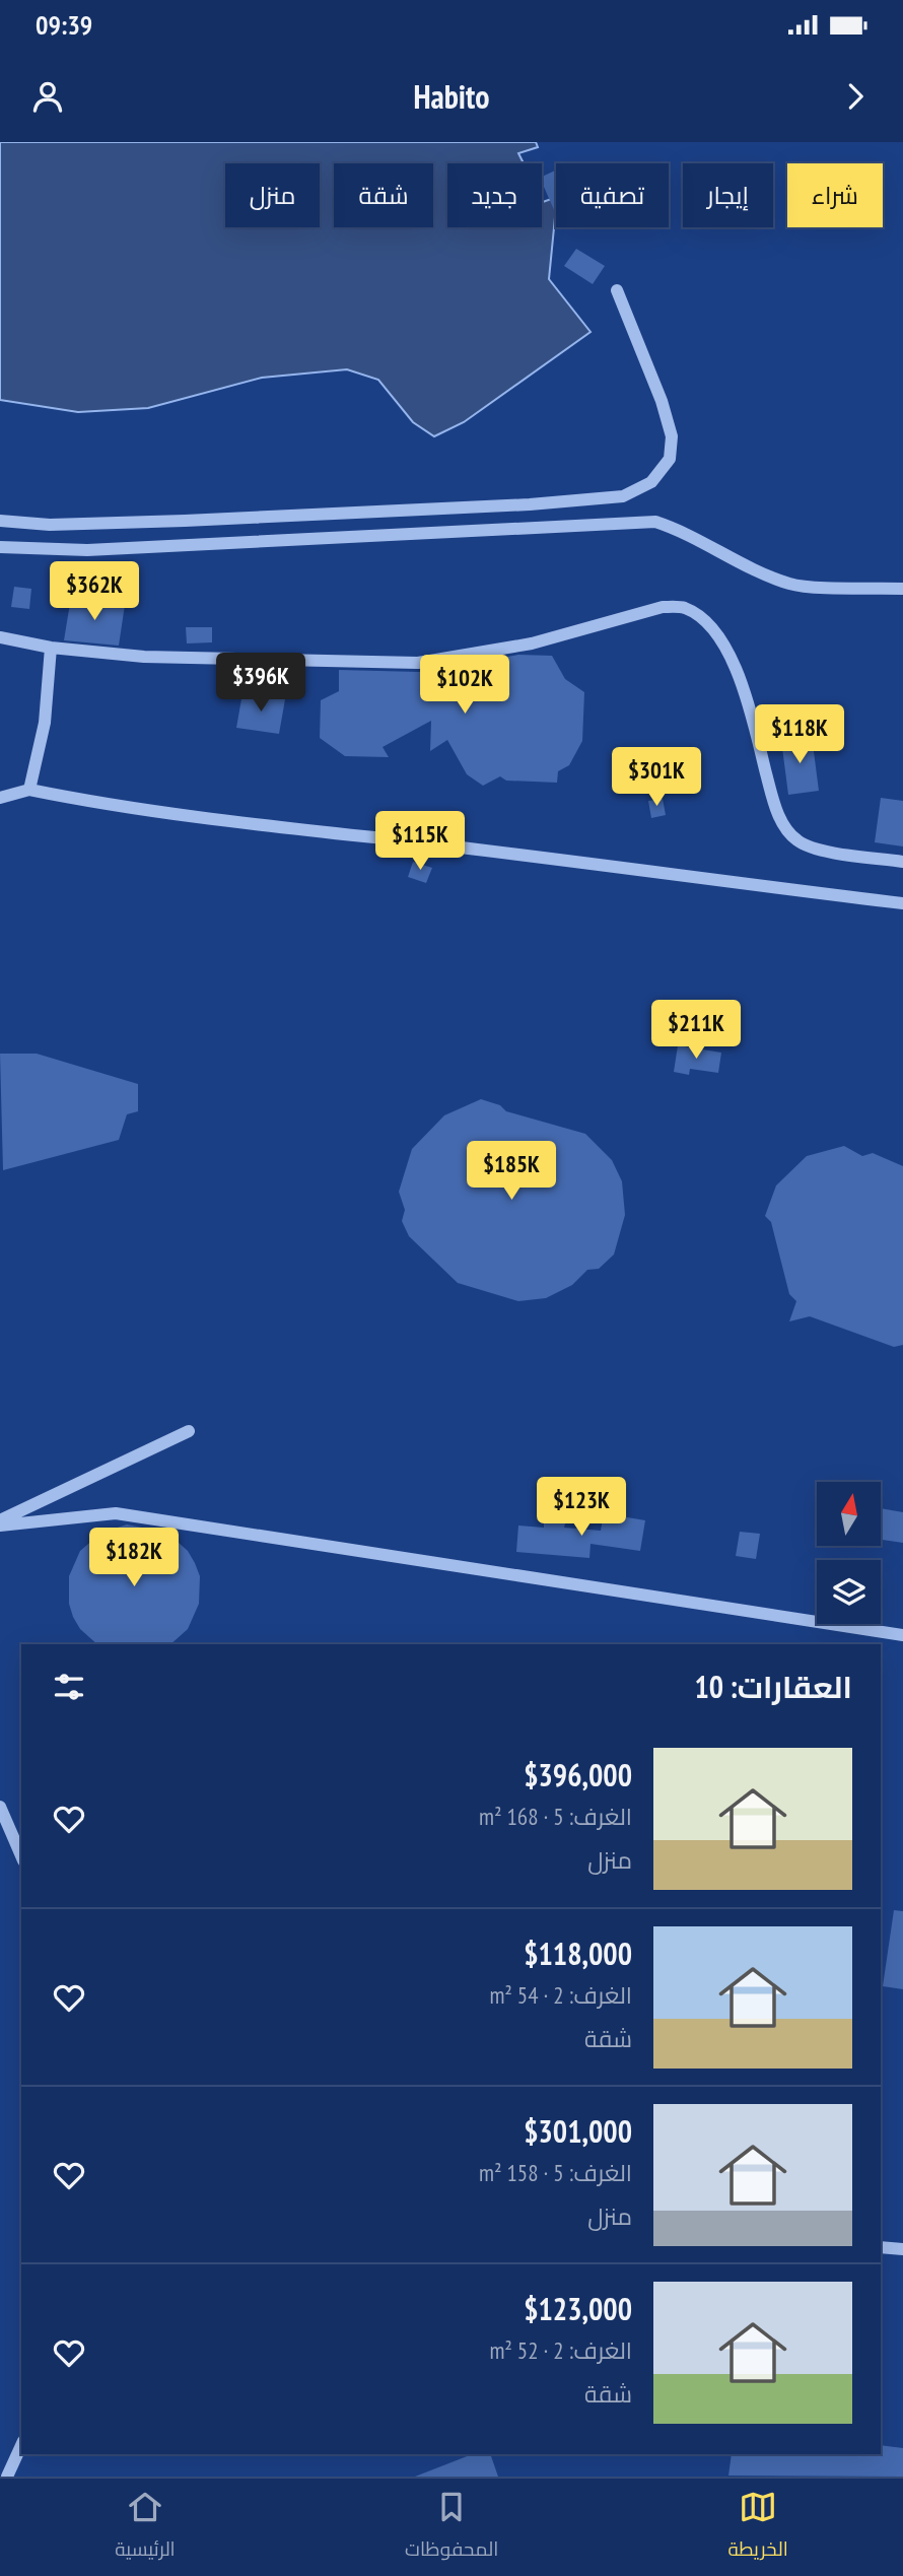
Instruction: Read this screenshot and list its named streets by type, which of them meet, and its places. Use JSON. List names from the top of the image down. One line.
{"north":"top","page":{"status":"09:39","header":"Habito","chip":["شراء","إيجار","تصفية","جديد","شقة","منزل"],"price":["$362K","$396K","$102K","$118K","$301K","$115K","$211K","$185K","$123K","$182K"],"heading":"العقارات: 10","list":[{"name":"$396,000","note":"الغرف: 5 · 168 m² · منزل"},{"name":"$118,000","note":"الغرف: 2 · 54 m² · شقة"},{"name":"$301,000","note":"الغرف: 5 · 158 m² · منزل"},{"name":"$123,000","note":"الغرف: 2 · 52 m² · شقة"}],"tabs":["الخريطة","المحفوظات","الرئيسية"]}}
